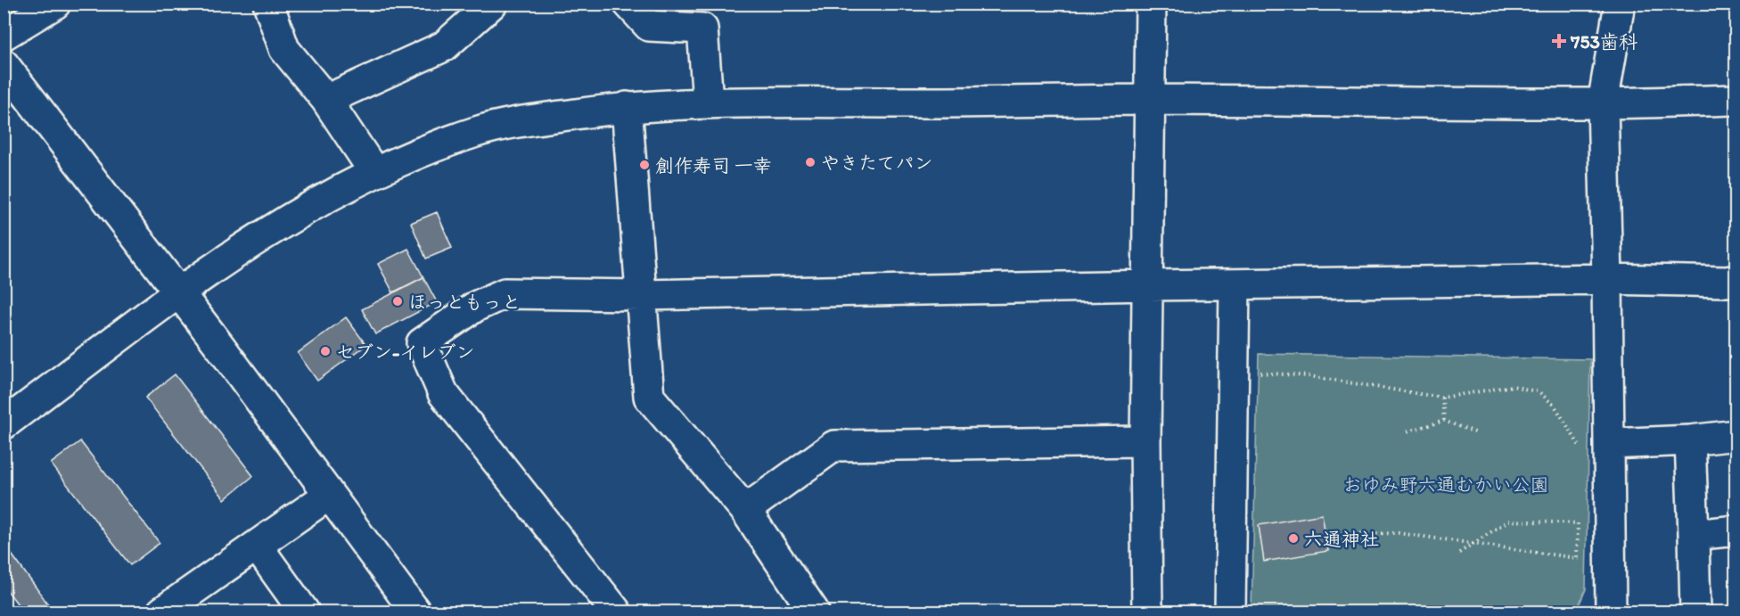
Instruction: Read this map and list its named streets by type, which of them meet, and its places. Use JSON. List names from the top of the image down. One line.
{"parks":["おゆみ野六通むかい公園"],"places":{"health":["753歯科"],"other":["やきたてパン","創作寿司 一幸","ほっともっと","セブン-イレブン","六通神社"]}}
